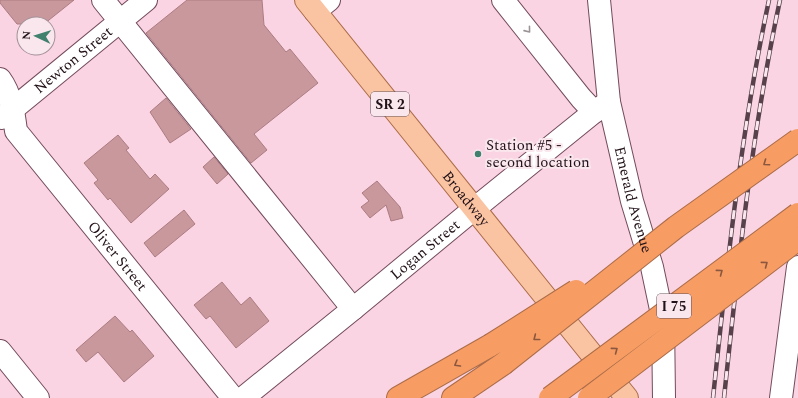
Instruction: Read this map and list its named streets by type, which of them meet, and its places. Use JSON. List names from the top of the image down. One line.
{"streets":{"highway":["I 75"],"main road":["SR 2","Broadway"],"street":["Newton Street","Emerald Avenue","Logan Street","Oliver Street"]},"crossings":[["Newton Street","Oliver Street"],["Broadway","Logan Street"],["Emerald Avenue","Logan Street"]],"places":["Station #5 - second location"],"north":"left"}
